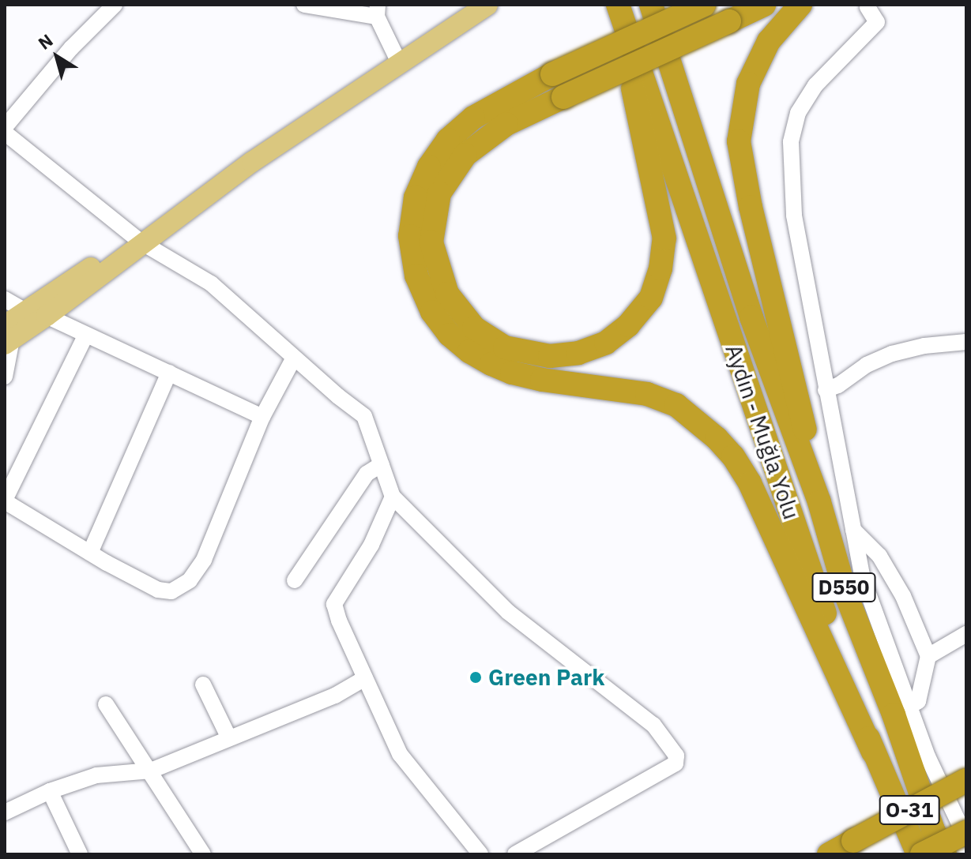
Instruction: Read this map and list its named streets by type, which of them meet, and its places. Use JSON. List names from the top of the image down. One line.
{"streets":{"highway":["Aydın - Muğla Yolu","D550","O-31"]},"crossings":[["Aydın - Muğla Yolu","O-31"]],"places":["Green Park"],"north":"top left"}
